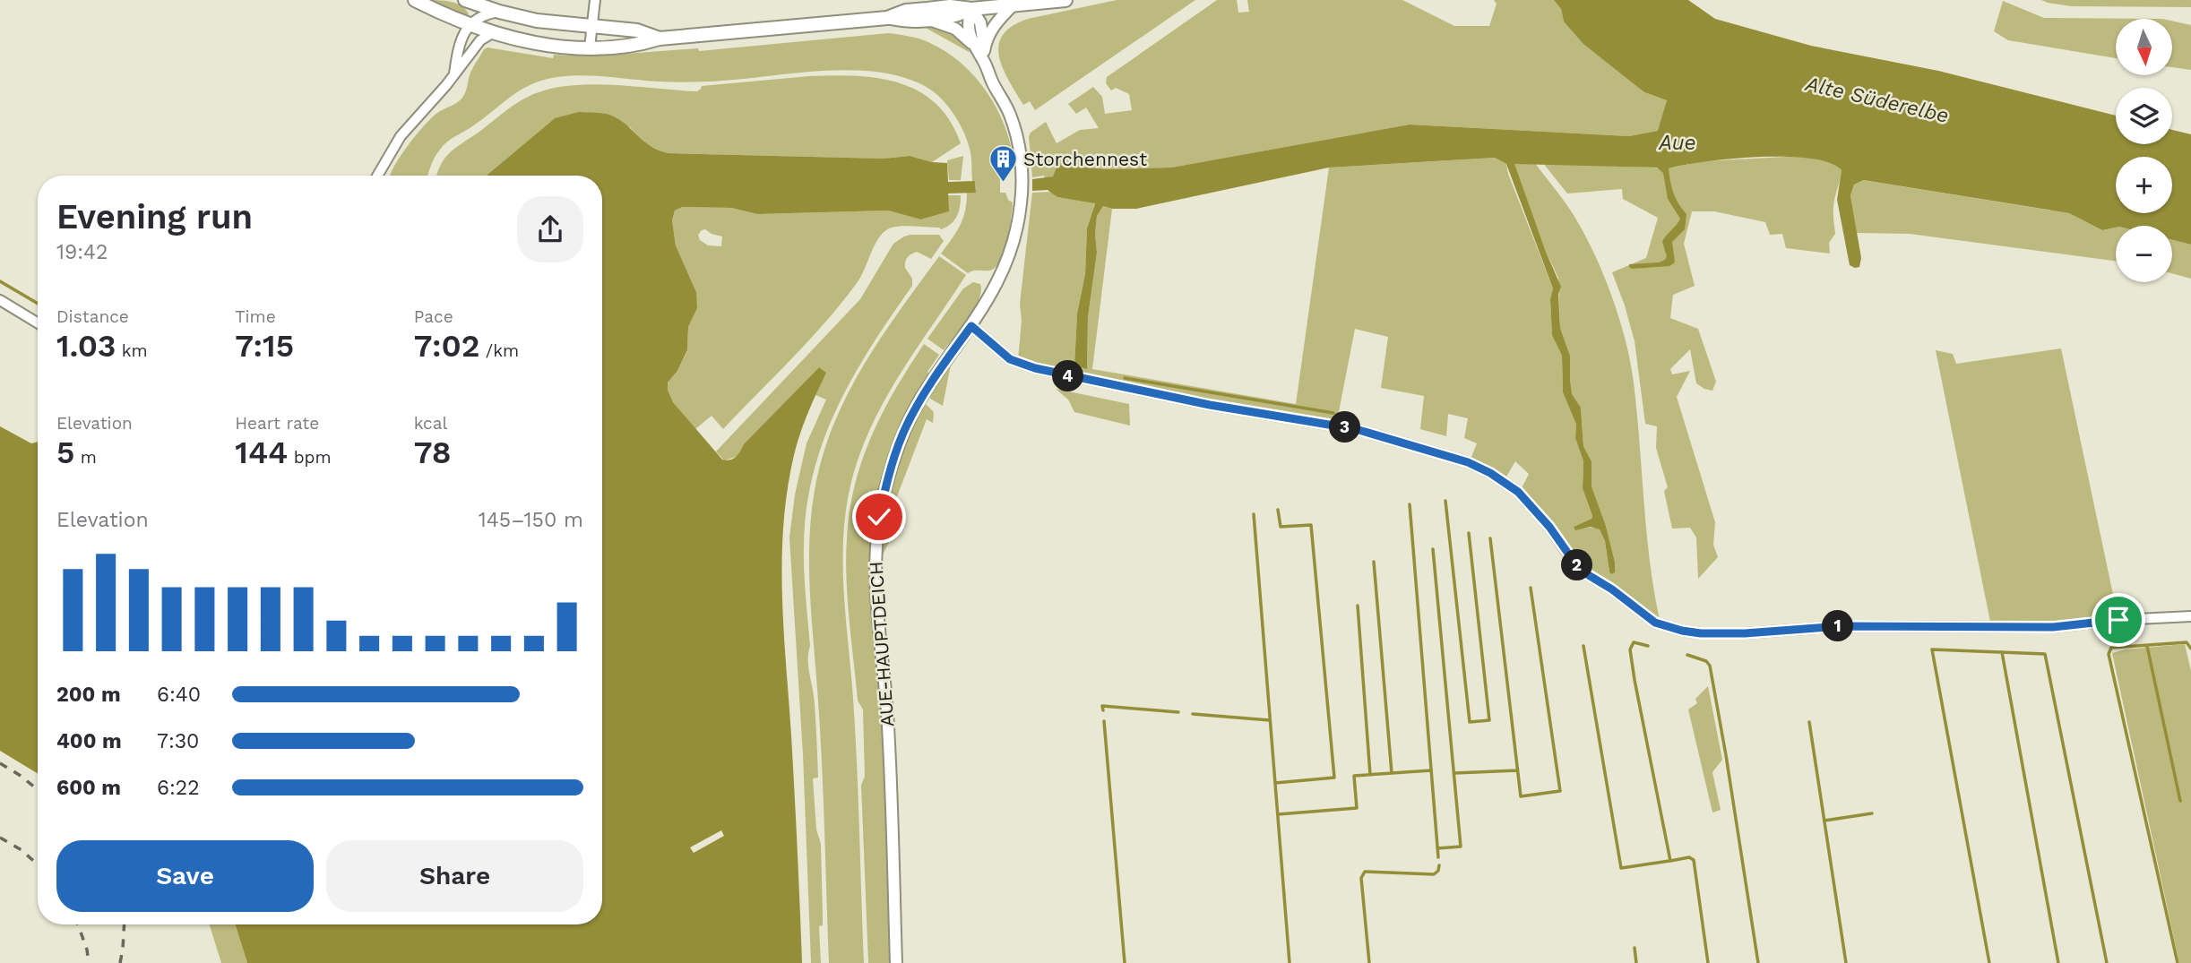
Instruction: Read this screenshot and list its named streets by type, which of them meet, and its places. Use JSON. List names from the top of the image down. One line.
{"streets":{"street":["AUE-HAUPTDEICH"]},"water":["Alte Süderelbe","Aue"],"places":{"building":["Storchennest"]},"north":"bottom","page":{"map_buttons":["+","−"],"heading":["Evening run","19:42"],"stats":[["Distance","1.03 km"],["Time","7:15"],["Pace","7:02 /km"],["Elevation","5 m"],["Heart rate","144 bpm"],["kcal","78"]],"pins":["4","3","2","1"],"chart":["Elevation","145–150 m"],"list":[{"name":"200 m","note":"6:40"},{"name":"400 m","note":"7:30"},{"name":"600 m","note":"6:22"}],"buttons":["Save","Share"]}}
